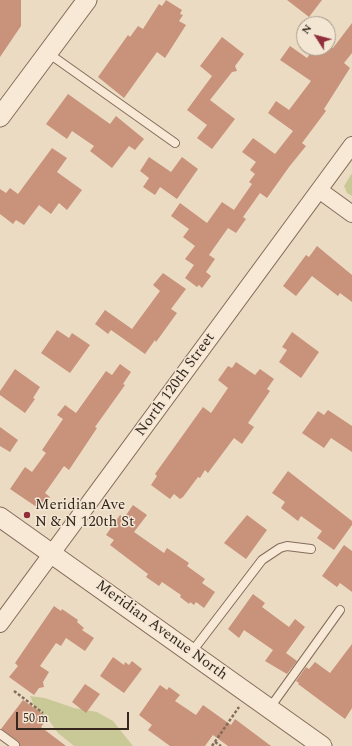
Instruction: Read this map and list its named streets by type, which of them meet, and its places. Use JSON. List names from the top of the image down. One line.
{"streets":{"street":["North 120th Street","Meridian Avenue North"]},"crossings":[["North 120th Street","Meridian Avenue North"]],"places":["Meridian Ave N & N 120th St"],"scale_bar":"50 m","north":"top left"}
